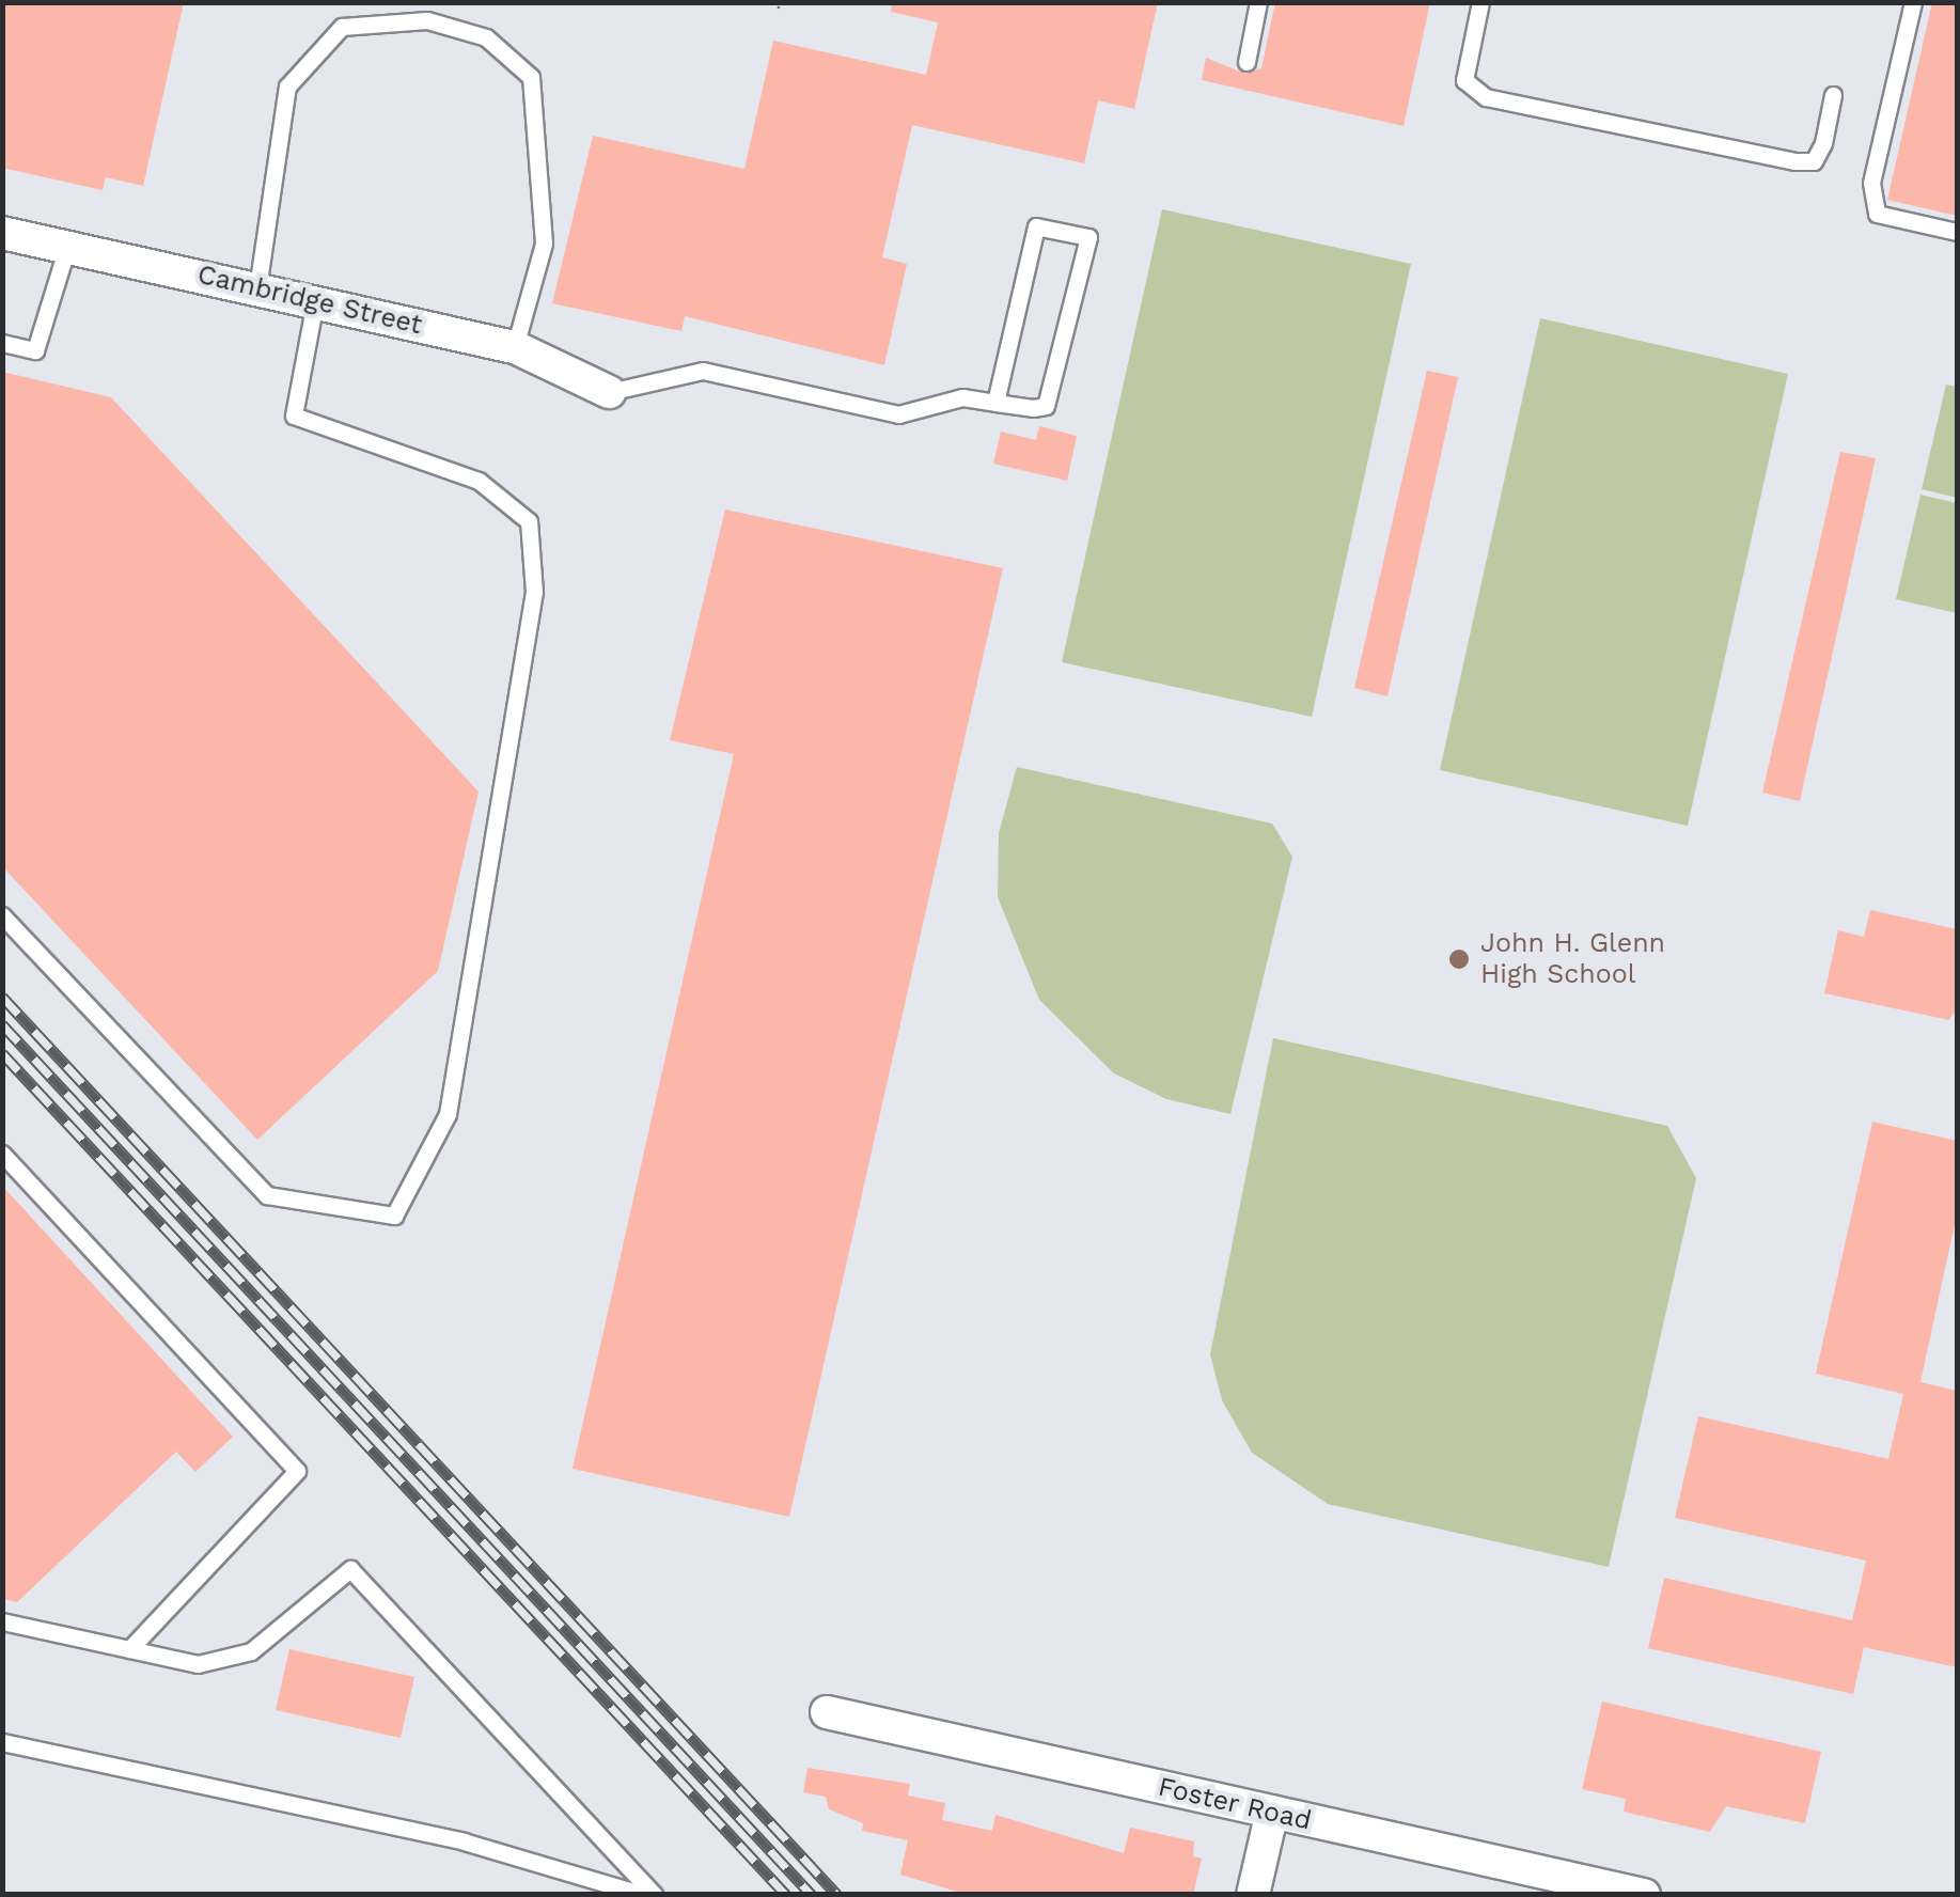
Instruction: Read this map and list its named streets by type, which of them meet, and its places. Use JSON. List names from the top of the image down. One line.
{"streets":{"street":["Cambridge Street","Foster Road"]},"places":["John H. Glenn High School"]}
